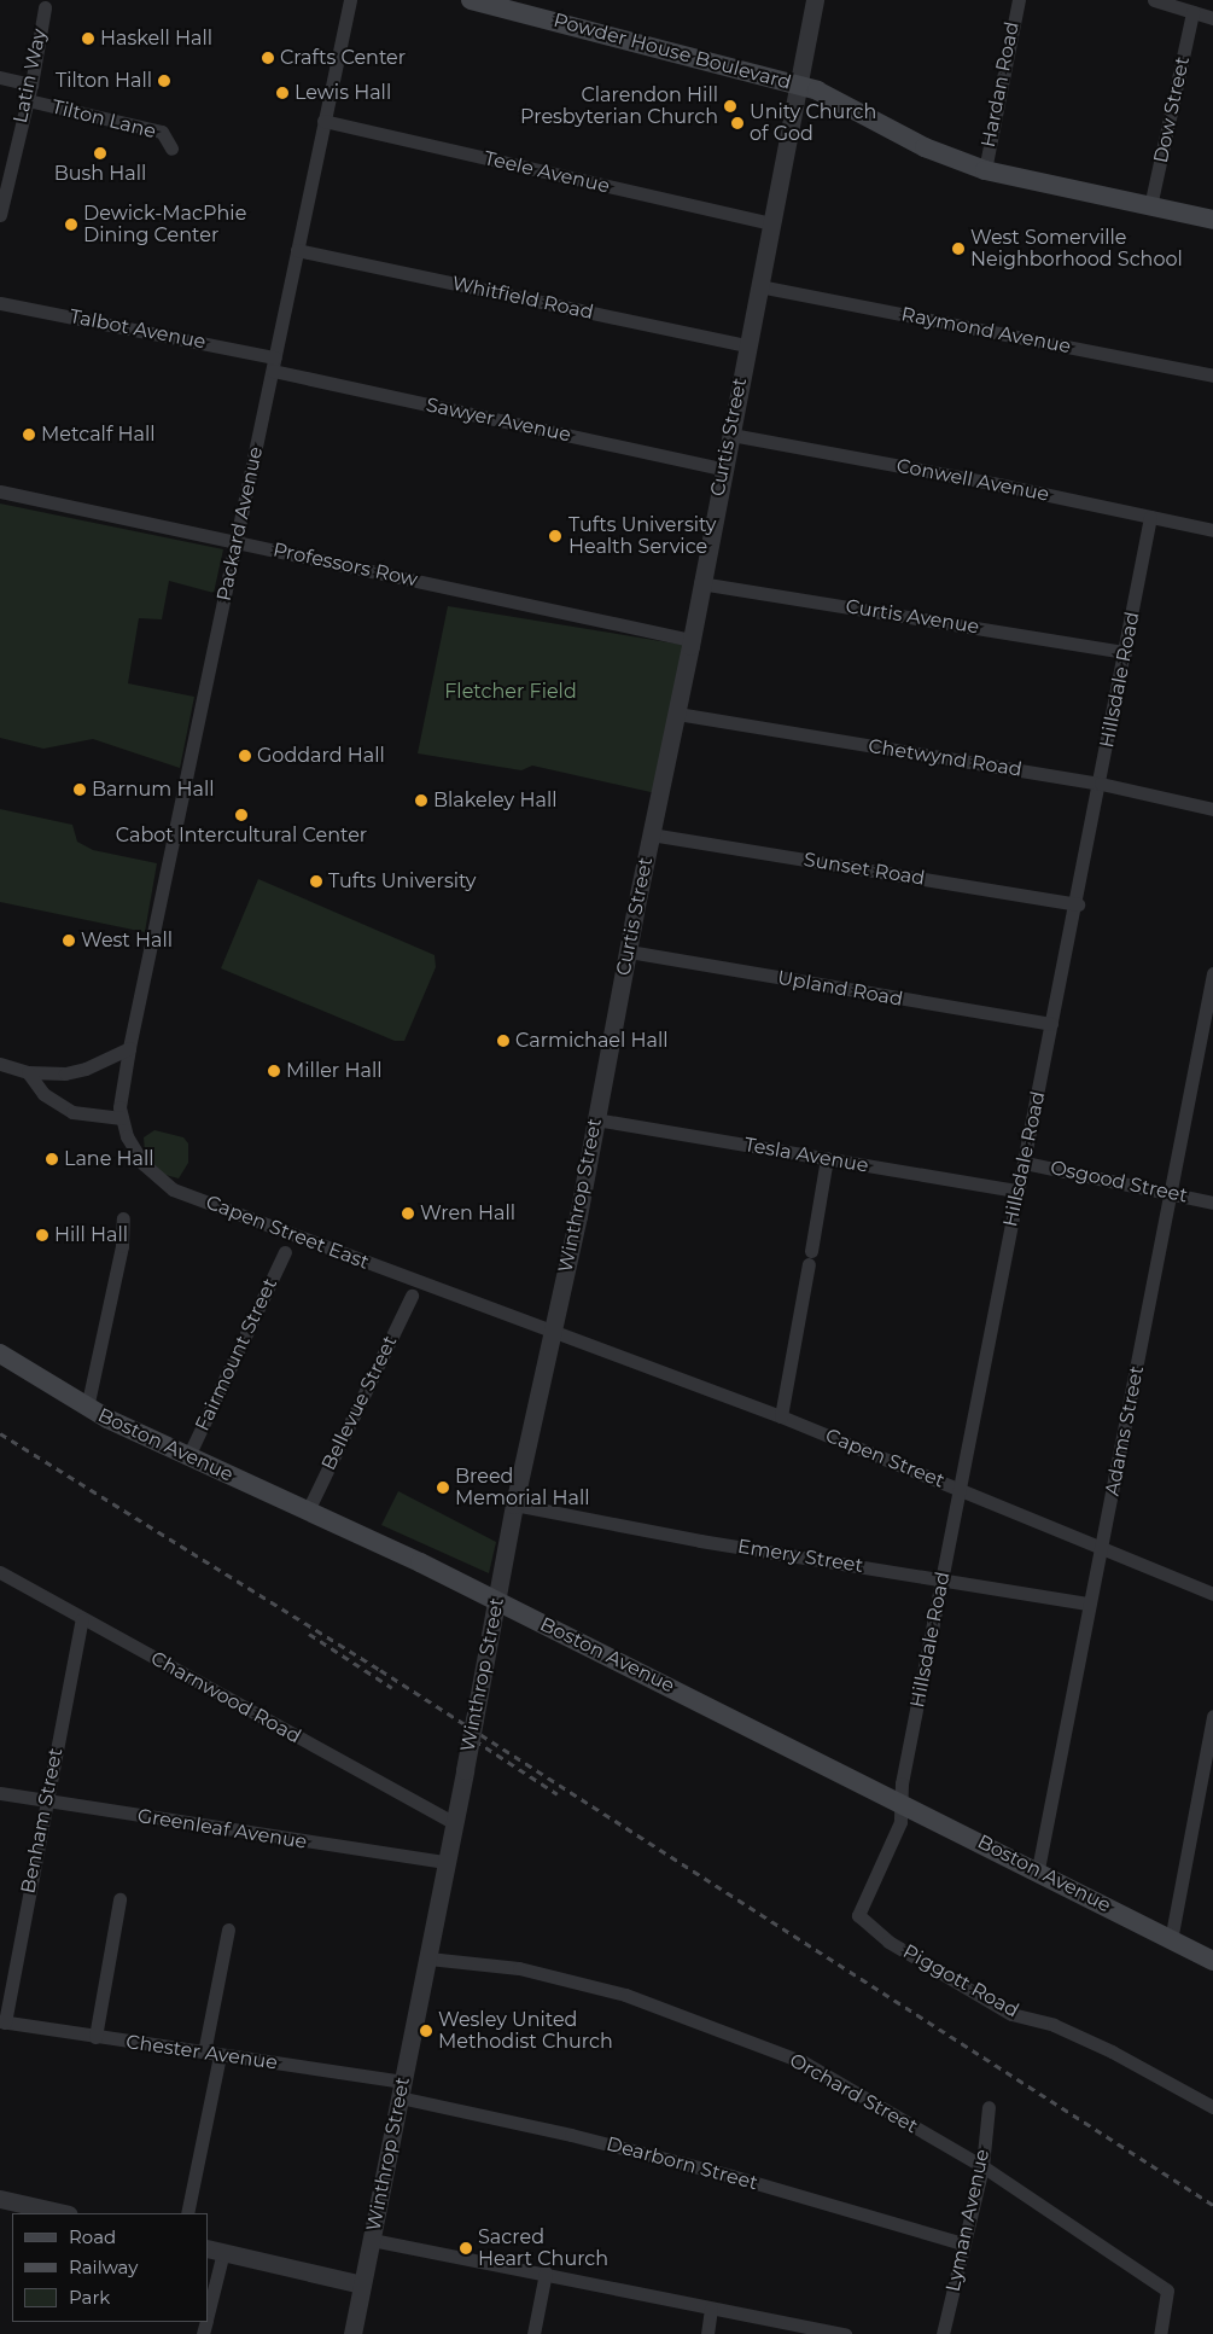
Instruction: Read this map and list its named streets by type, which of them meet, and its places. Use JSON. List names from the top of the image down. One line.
{"streets":{"main road":["Powder House Boulevard","Boston Avenue"],"street":["Latin Way","Hardan Road","Dow Street","Tilton Lane","Teele Avenue","Whitfield Road","Talbot Avenue","Raymond Avenue","Sawyer Avenue","Curtis Street","Conwell Avenue","Packard Avenue","Professors Row","Curtis Avenue","Hillsdale Road","Chetwynd Road","Sunset Road","Upland Road","Tesla Avenue","Osgood Street","Winthrop Street","Capen Street East","Fairmount Street","Bellevue Street","Adams Street","Capen Street","Emery Street","Charnwood Road","Benham Street","Greenleaf Avenue","Piggott Road","Chester Avenue","Orchard Street","Dearborn Street","Lyman Avenue"]},"crossings":[["Powder House Boulevard","Hardan Road"],["Powder House Boulevard","Dow Street"],["Powder House Boulevard","Curtis Street"],["Latin Way","Tilton Lane"],["Teele Avenue","Curtis Street"],["Teele Avenue","Packard Avenue"],["Whitfield Road","Curtis Street"],["Whitfield Road","Packard Avenue"],["Talbot Avenue","Sawyer Avenue"],["Talbot Avenue","Packard Avenue"],["Raymond Avenue","Curtis Street"],["Sawyer Avenue","Curtis Street"],["Sawyer Avenue","Packard Avenue"],["Curtis Street","Conwell Avenue"],["Curtis Street","Professors Row"],["Curtis Street","Curtis Avenue"],["Curtis Street","Chetwynd Road"],["Curtis Street","Sunset Road"],["Curtis Street","Upland Road"],["Curtis Street","Winthrop Street"],["Conwell Avenue","Hillsdale Road"],["Packard Avenue","Professors Row"],["Packard Avenue","Capen Street East"],["Curtis Avenue","Hillsdale Road"],["Hillsdale Road","Chetwynd Road"],["Hillsdale Road","Sunset Road"],["Hillsdale Road","Upland Road"],["Hillsdale Road","Tesla Avenue"],["Hillsdale Road","Osgood Street"],["Hillsdale Road","Boston Avenue"],["Hillsdale Road","Capen Street"],["Hillsdale Road","Emery Street"],["Hillsdale Road","Piggott Road"],["Tesla Avenue","Winthrop Street"],["Osgood Street","Adams Street"],["Winthrop Street","Capen Street East"],["Winthrop Street","Boston Avenue"],["Winthrop Street","Capen Street"],["Winthrop Street","Emery Street"],["Winthrop Street","Charnwood Road"],["Winthrop Street","Greenleaf Avenue"],["Winthrop Street","Chester Avenue"],["Winthrop Street","Orchard Street"],["Winthrop Street","Dearborn Street"],["Capen Street East","Capen Street"],["Fairmount Street","Boston Avenue"],["Bellevue Street","Boston Avenue"],["Adams Street","Boston Avenue"],["Adams Street","Capen Street"],["Adams Street","Emery Street"],["Boston Avenue","Piggott Road"],["Charnwood Road","Benham Street"],["Benham Street","Greenleaf Avenue"],["Benham Street","Chester Avenue"],["Chester Avenue","Dearborn Street"],["Orchard Street","Lyman Avenue"],["Dearborn Street","Lyman Avenue"]],"parks":["Fletcher Field"],"places":["Haskell Hall","Crafts Center","Tilton Hall","Lewis Hall","Clarendon Hill Presbyterian Church","Unity Church of God","Bush Hall","Dewick-MacPhie Dining Center","West Somerville Neighborhood School","Metcalf Hall","Tufts University Health Service","Goddard Hall","Barnum Hall","Blakeley Hall","Cabot Intercultural Center","Tufts University","West Hall","Carmichael Hall","Miller Hall","Lane Hall","Wren Hall","Hill Hall","Breed Memorial Hall","Wesley United Methodist Church","Sacred Heart Church"],"legend":["Road","Railway","Park"]}
